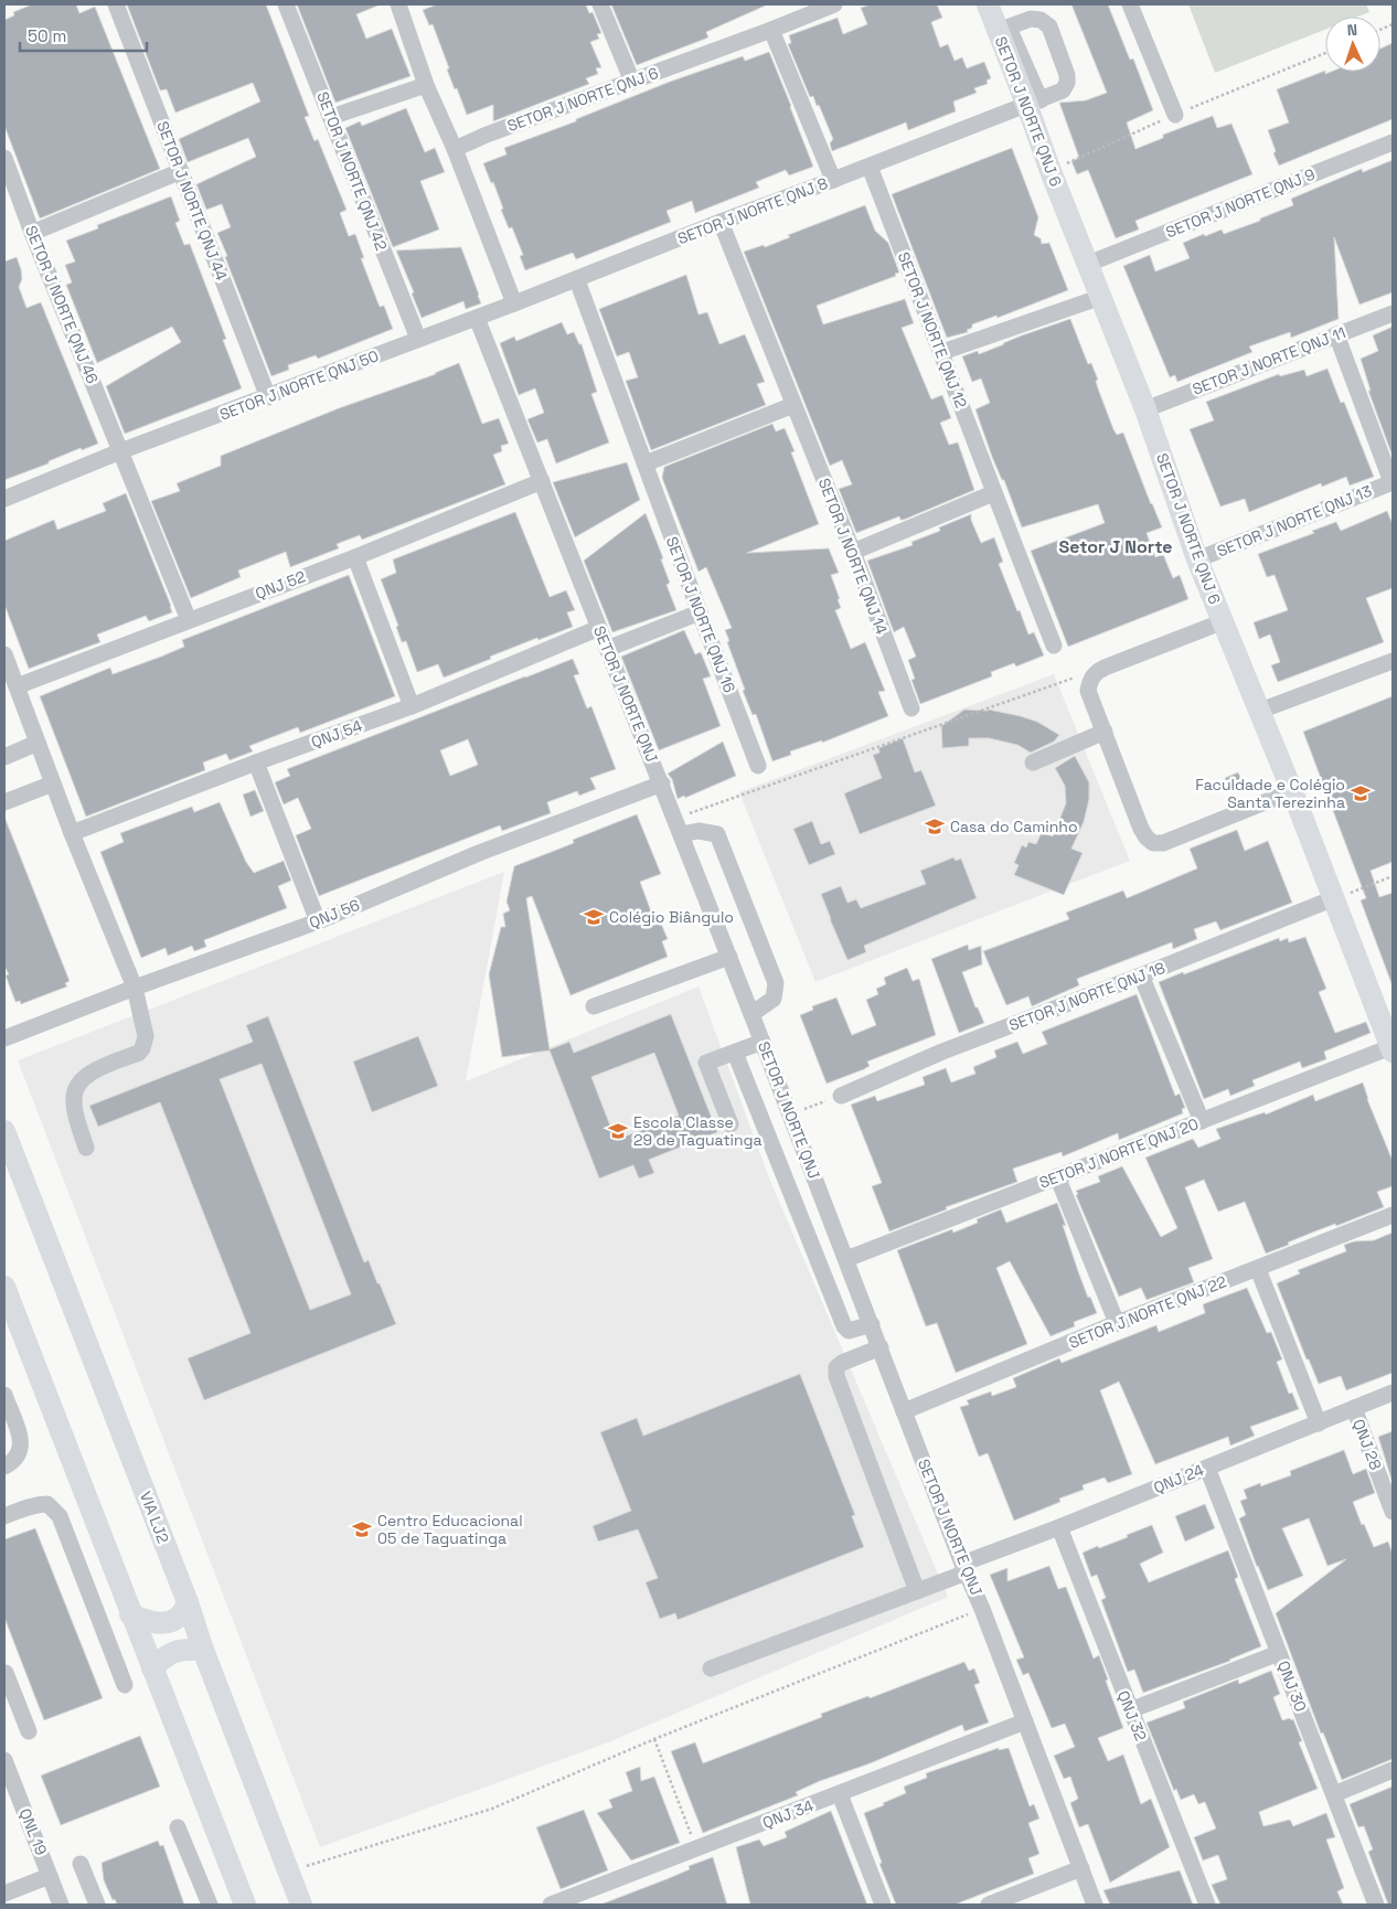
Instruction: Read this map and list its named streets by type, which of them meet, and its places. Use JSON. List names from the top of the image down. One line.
{"streets":{"main road":["SETOR J NORTE QNJ 6","VIA LJ2"],"street":["SETOR J NORTE QNJ 42","SETOR J NORTE QNJ 44","SETOR J NORTE QNJ 9","SETOR J NORTE QNJ 8","SETOR J NORTE QNJ 46","SETOR J NORTE QNJ 12","SETOR J NORTE QNJ 11","SETOR J NORTE QNJ 50","SETOR J NORTE QNJ 13","SETOR J NORTE QNJ 14","QNJ 52","SETOR J NORTE QNJ 16","SETOR J NORTE QNJ","QNJ 54","QNJ 56","SETOR J NORTE QNJ 18","SETOR J NORTE QNJ 20","SETOR J NORTE QNJ 22","QNJ 28","QNJ 24","QNJ 30","QNJ 32","QNJ 34","QNL 19"]},"crossings":[["SETOR J NORTE QNJ 6","SETOR J NORTE QNJ 9"],["SETOR J NORTE QNJ 6","SETOR J NORTE QNJ 8"],["SETOR J NORTE QNJ 6","SETOR J NORTE QNJ 11"],["SETOR J NORTE QNJ 6","SETOR J NORTE QNJ 13"],["SETOR J NORTE QNJ 6","SETOR J NORTE QNJ 18"],["SETOR J NORTE QNJ 6","SETOR J NORTE QNJ 20"],["SETOR J NORTE QNJ 42","SETOR J NORTE QNJ 50"],["SETOR J NORTE QNJ 44","SETOR J NORTE QNJ 50"],["SETOR J NORTE QNJ 8","SETOR J NORTE QNJ 12"],["SETOR J NORTE QNJ 8","SETOR J NORTE QNJ 50"],["SETOR J NORTE QNJ 8","SETOR J NORTE QNJ 14"],["SETOR J NORTE QNJ 8","SETOR J NORTE QNJ 16"],["SETOR J NORTE QNJ 8","SETOR J NORTE QNJ"],["SETOR J NORTE QNJ 46","SETOR J NORTE QNJ 50"],["SETOR J NORTE QNJ 46","QNJ 52"],["SETOR J NORTE QNJ 11","SETOR J NORTE QNJ 13"],["SETOR J NORTE QNJ 50","SETOR J NORTE QNJ"],["QNJ 52","SETOR J NORTE QNJ"],["SETOR J NORTE QNJ","QNJ 54"],["SETOR J NORTE QNJ","QNJ 56"],["SETOR J NORTE QNJ","SETOR J NORTE QNJ 20"],["SETOR J NORTE QNJ","SETOR J NORTE QNJ 22"],["SETOR J NORTE QNJ","QNJ 24"],["SETOR J NORTE QNJ","QNJ 34"],["QNJ 28","QNJ 24"],["QNJ 24","QNJ 30"],["QNJ 24","QNJ 32"]],"districts":["Setor J Norte"],"places":{"school or university":["Faculdade e Colégio Santa Terezinha","Casa do Caminho","Colégio Biângulo","Escola Classe 29 de Taguatinga","Centro Educacional 05 de Taguatinga"]},"scale_bar":"50 m","north":"top"}
